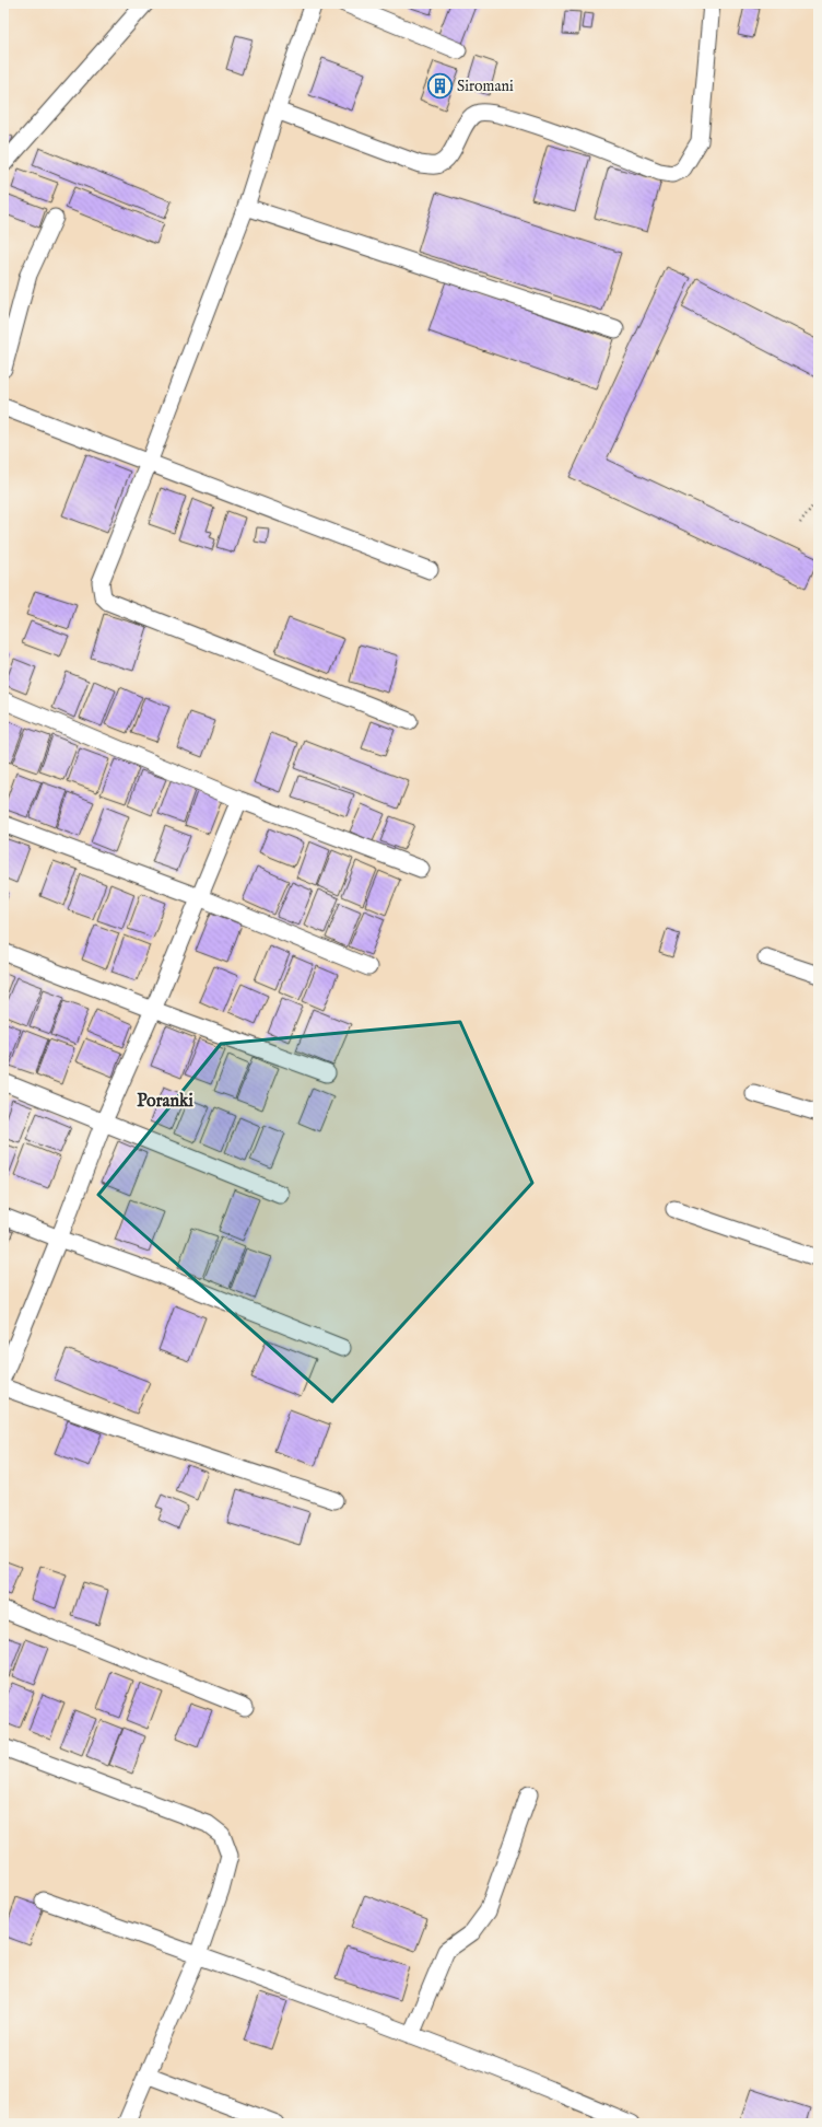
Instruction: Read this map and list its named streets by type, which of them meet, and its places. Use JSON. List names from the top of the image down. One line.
{"districts":["Poranki"],"places":{"building":["Siromani"]}}
